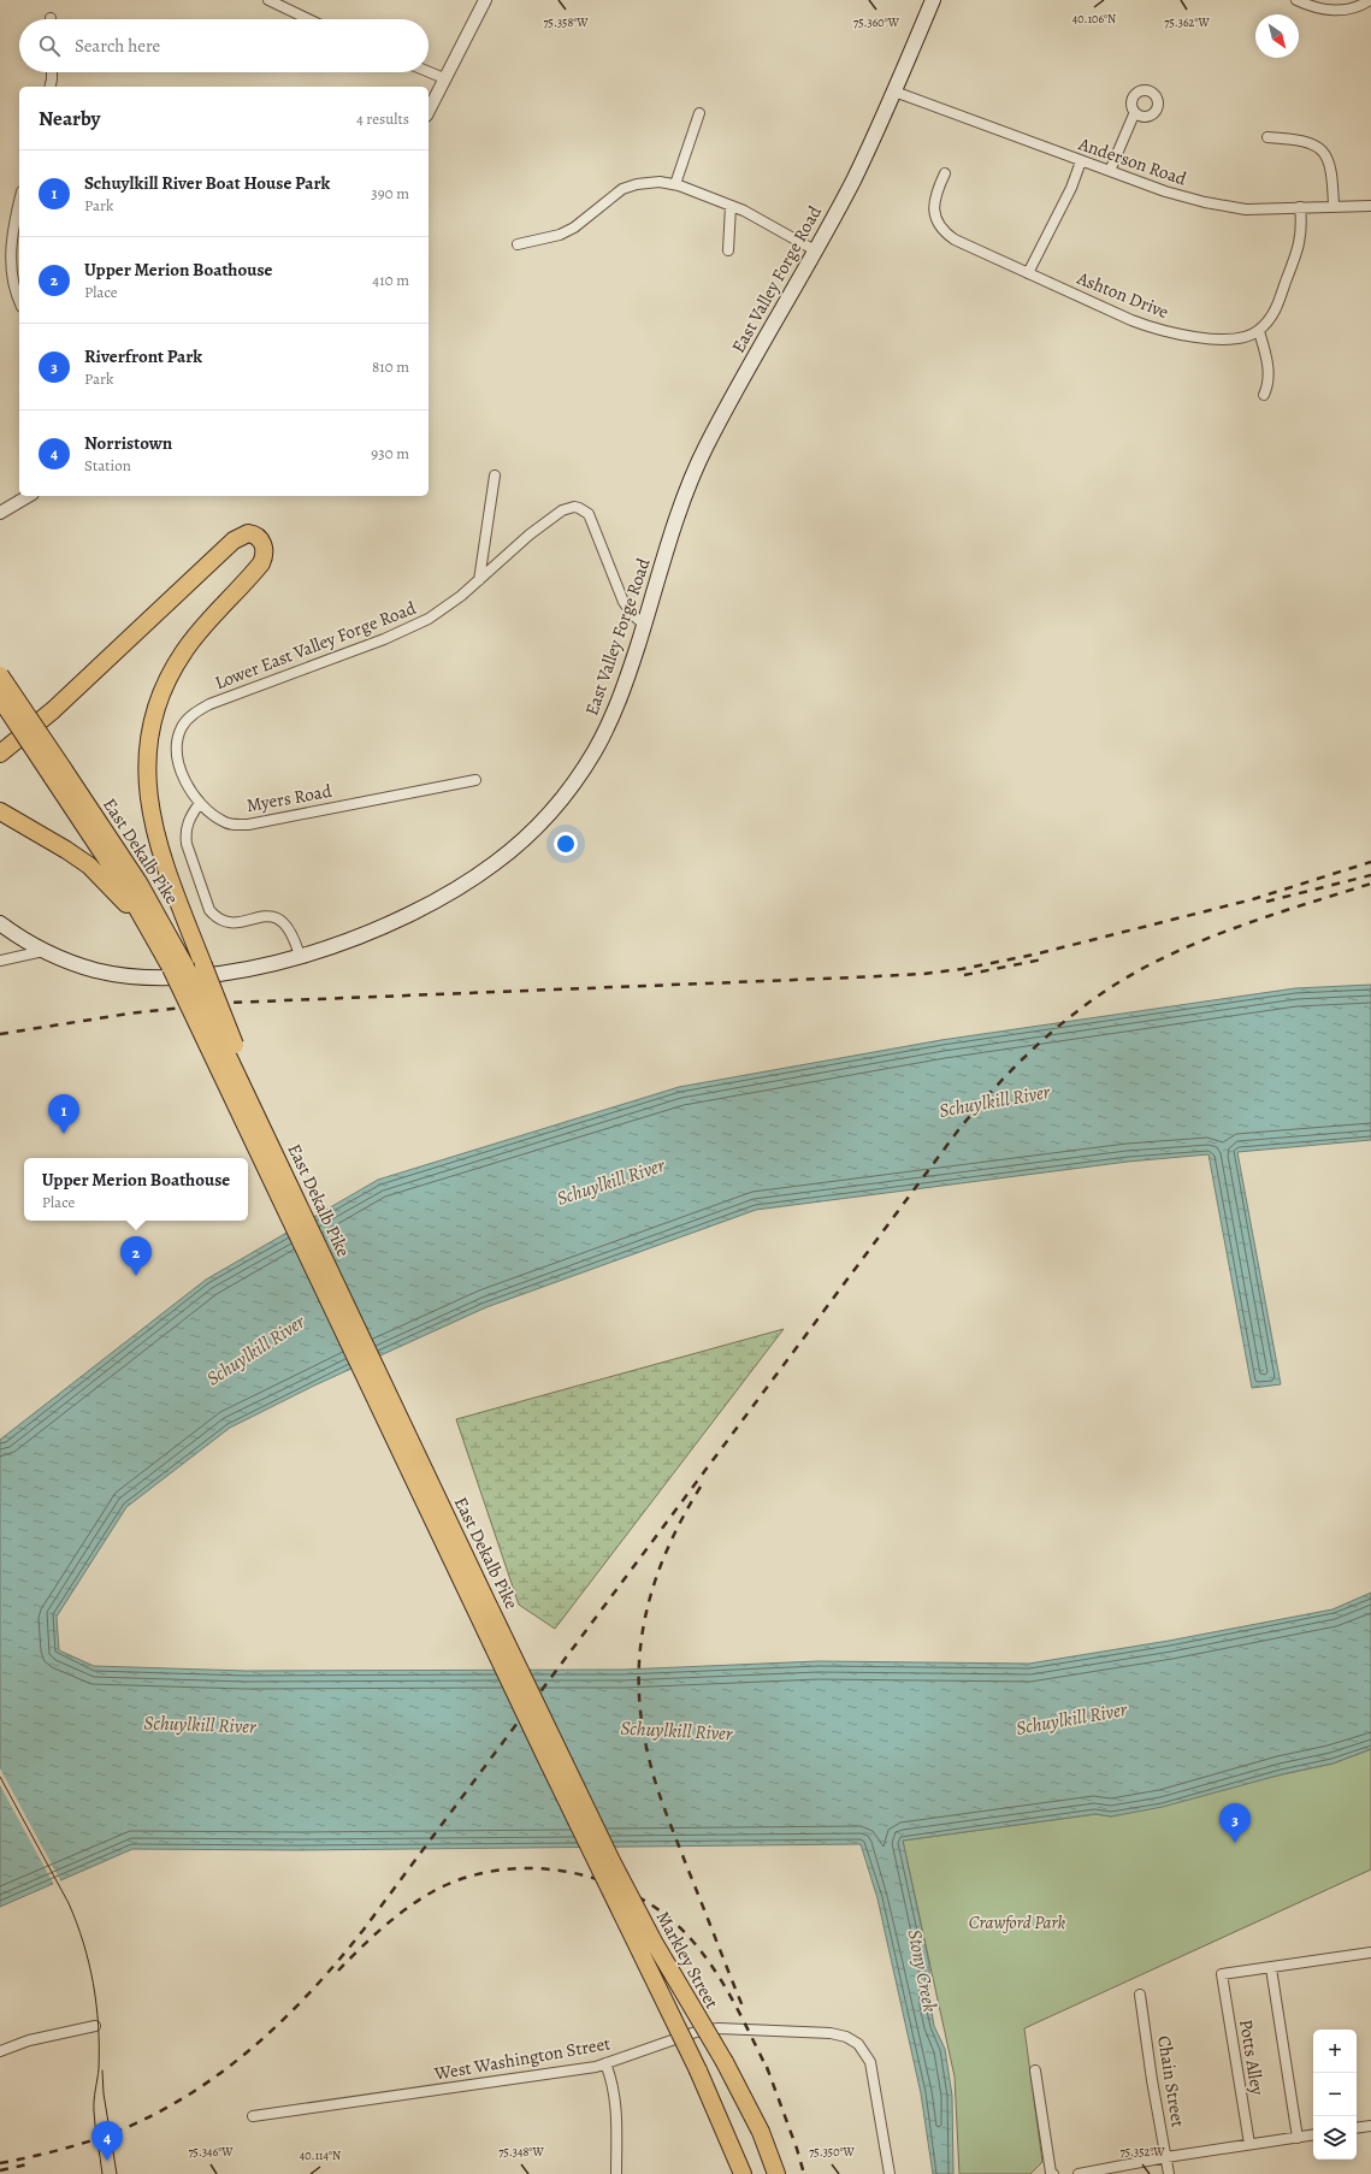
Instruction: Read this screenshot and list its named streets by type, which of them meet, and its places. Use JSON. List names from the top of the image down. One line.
{"streets":{"highway":["East Dekalb Pike","Markley Street"],"main road":["East Valley Forge Road"],"street":["Anderson Road","Ashton Drive","Lower East Valley Forge Road","Myers Road","Potts Alley","West Washington Street","Chain Street"]},"crossings":[["Anderson Road","East Valley Forge Road"],["East Valley Forge Road","Lower East Valley Forge Road"],["Lower East Valley Forge Road","Myers Road"],["East Dekalb Pike","Markley Street"]],"water":["Schuylkill River","Stony Creek"],"parks":["Crawford Park"],"north":"bottom right","page":{"search":"Search here","heading":["Nearby","4 results"],"list":[{"mark":"1","name":"Schuylkill River Boat House Park","note":"Park","value":"390 m"},{"mark":"2","name":"Upper Merion Boathouse","note":"Place","value":"410 m"},{"mark":"3","name":"Riverfront Park","note":"Park","value":"810 m"},{"mark":"4","name":"Norristown","note":"Station","value":"930 m"}],"pins":["1","2","3","4"],"popup":["Upper Merion Boathouse","Place"],"map_buttons":["+","−"]},"coordinates":["40.106°N","75.358°W","75.360°W","75.362°W","75.346°W","75.348°W","75.350°W","75.352°W","40.114°N"]}
